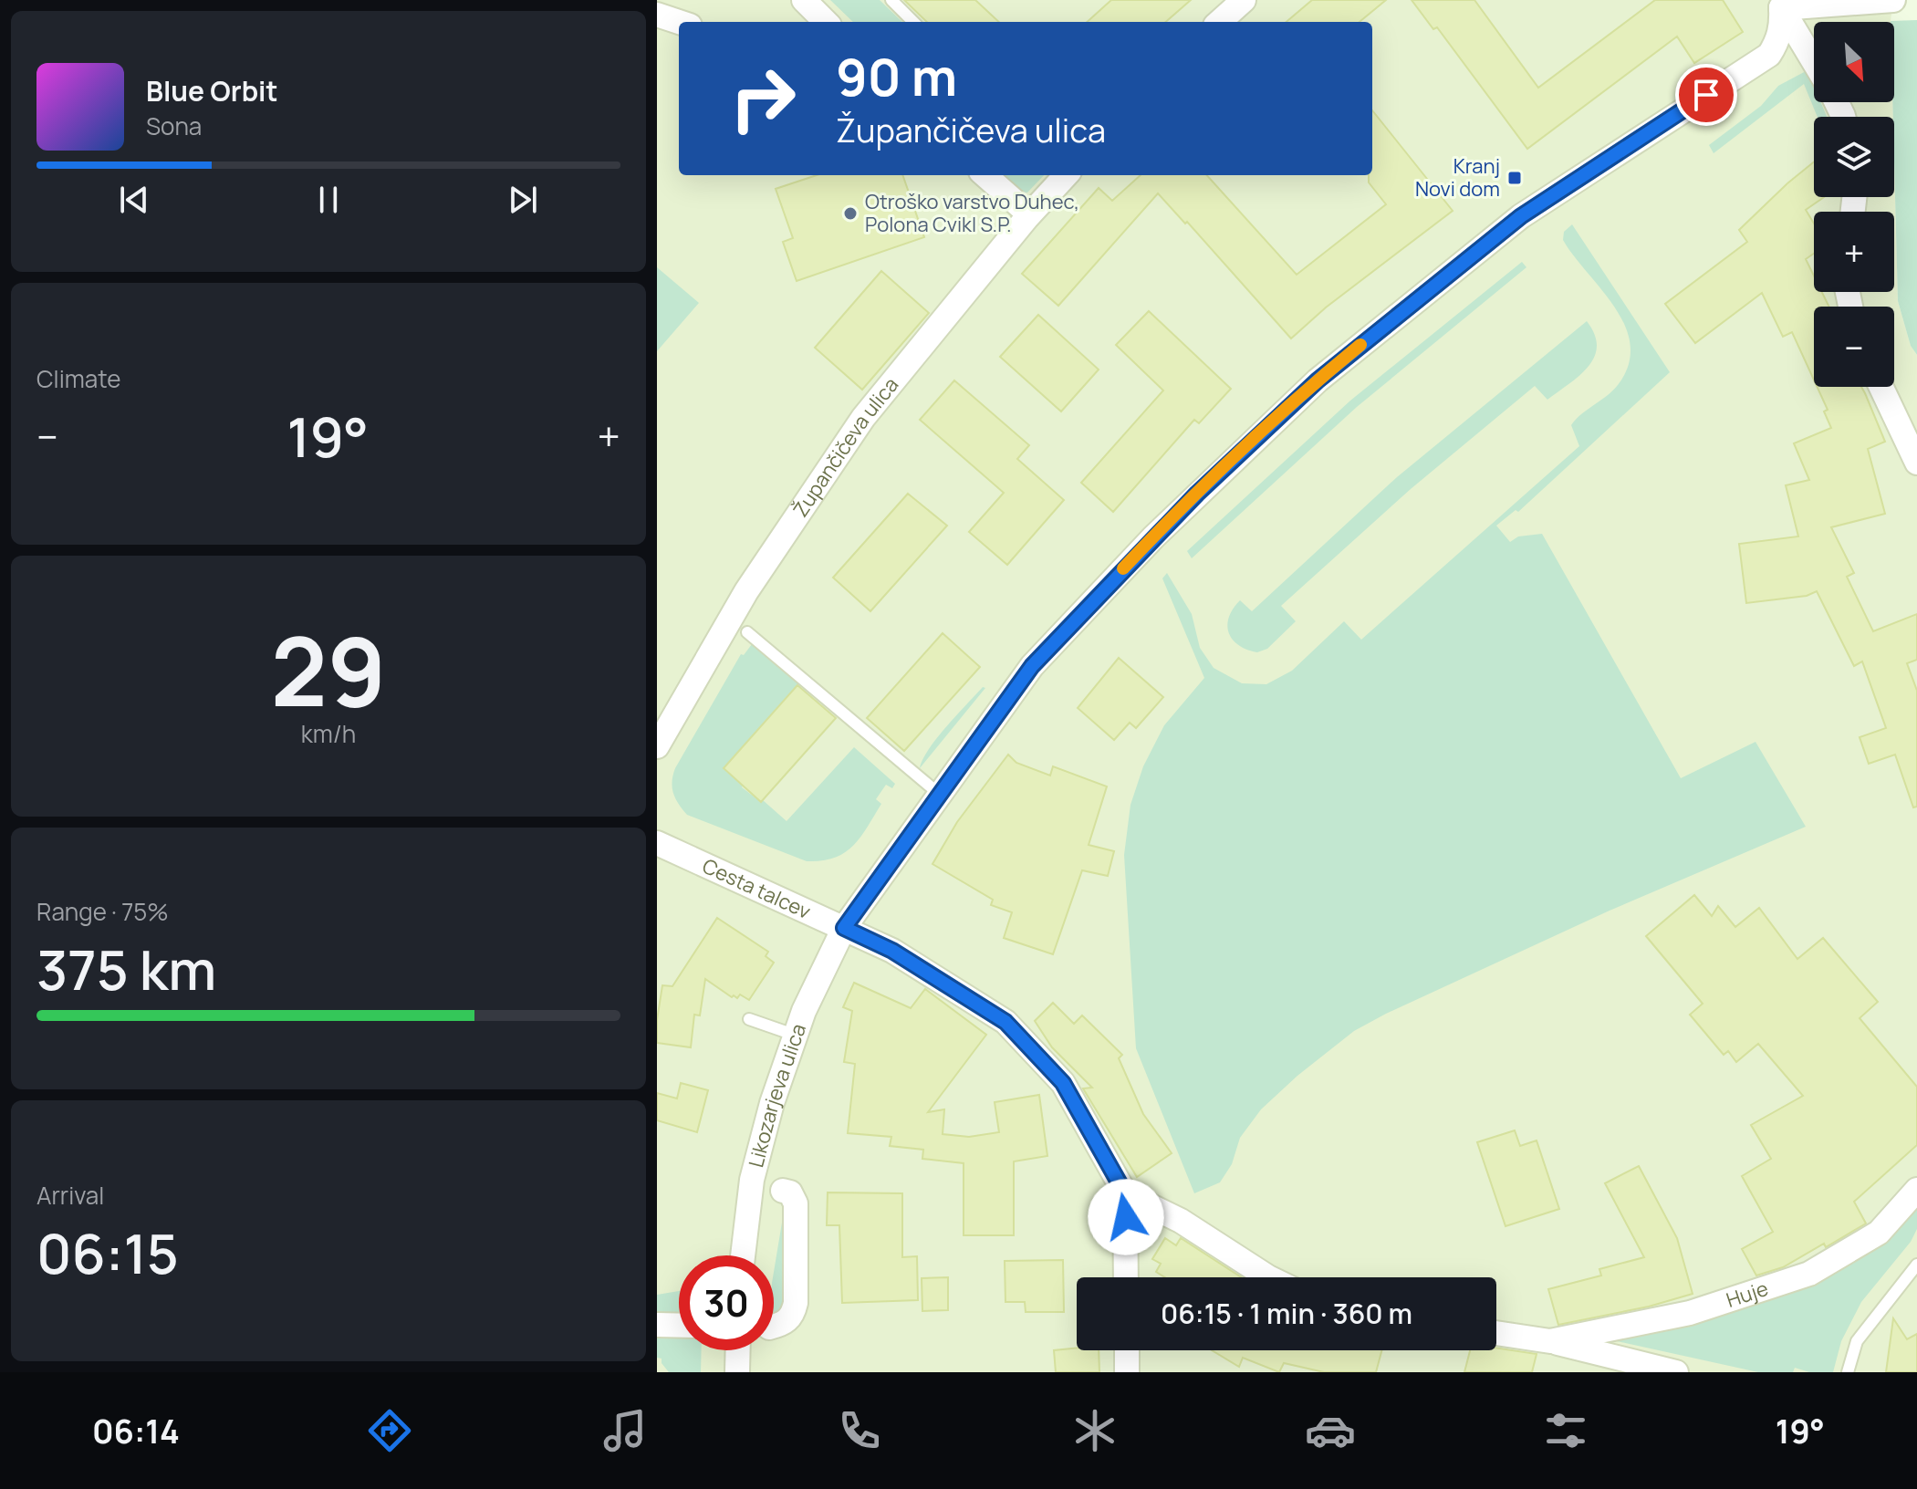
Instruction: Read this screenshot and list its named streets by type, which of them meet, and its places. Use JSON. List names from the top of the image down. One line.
{"streets":{"street":["Župančičeva ulica","Cesta talcev","Likozarjeva ulica","Huje"]},"crossings":[["Cesta talcev","Likozarjeva ulica"]],"places":{"transit":["Kranj Novi dom"],"other":["Otroško varstvo Duhec, Polona Cvikl S.P."]},"north":"bottom right","page":{"map_buttons":["+","−"],"turn":["90 m","Župančičeva ulica"],"song":["Blue Orbit","Sona"],"tile":["Climate",["29","km/h"],["Range · 75%","375 km"],["Arrival","06:15"]],"heat":["−","19°","+"],"limit":"30","trip":"06:15 · 1 min · 360 m","tabs":["06:14","19°"]}}
